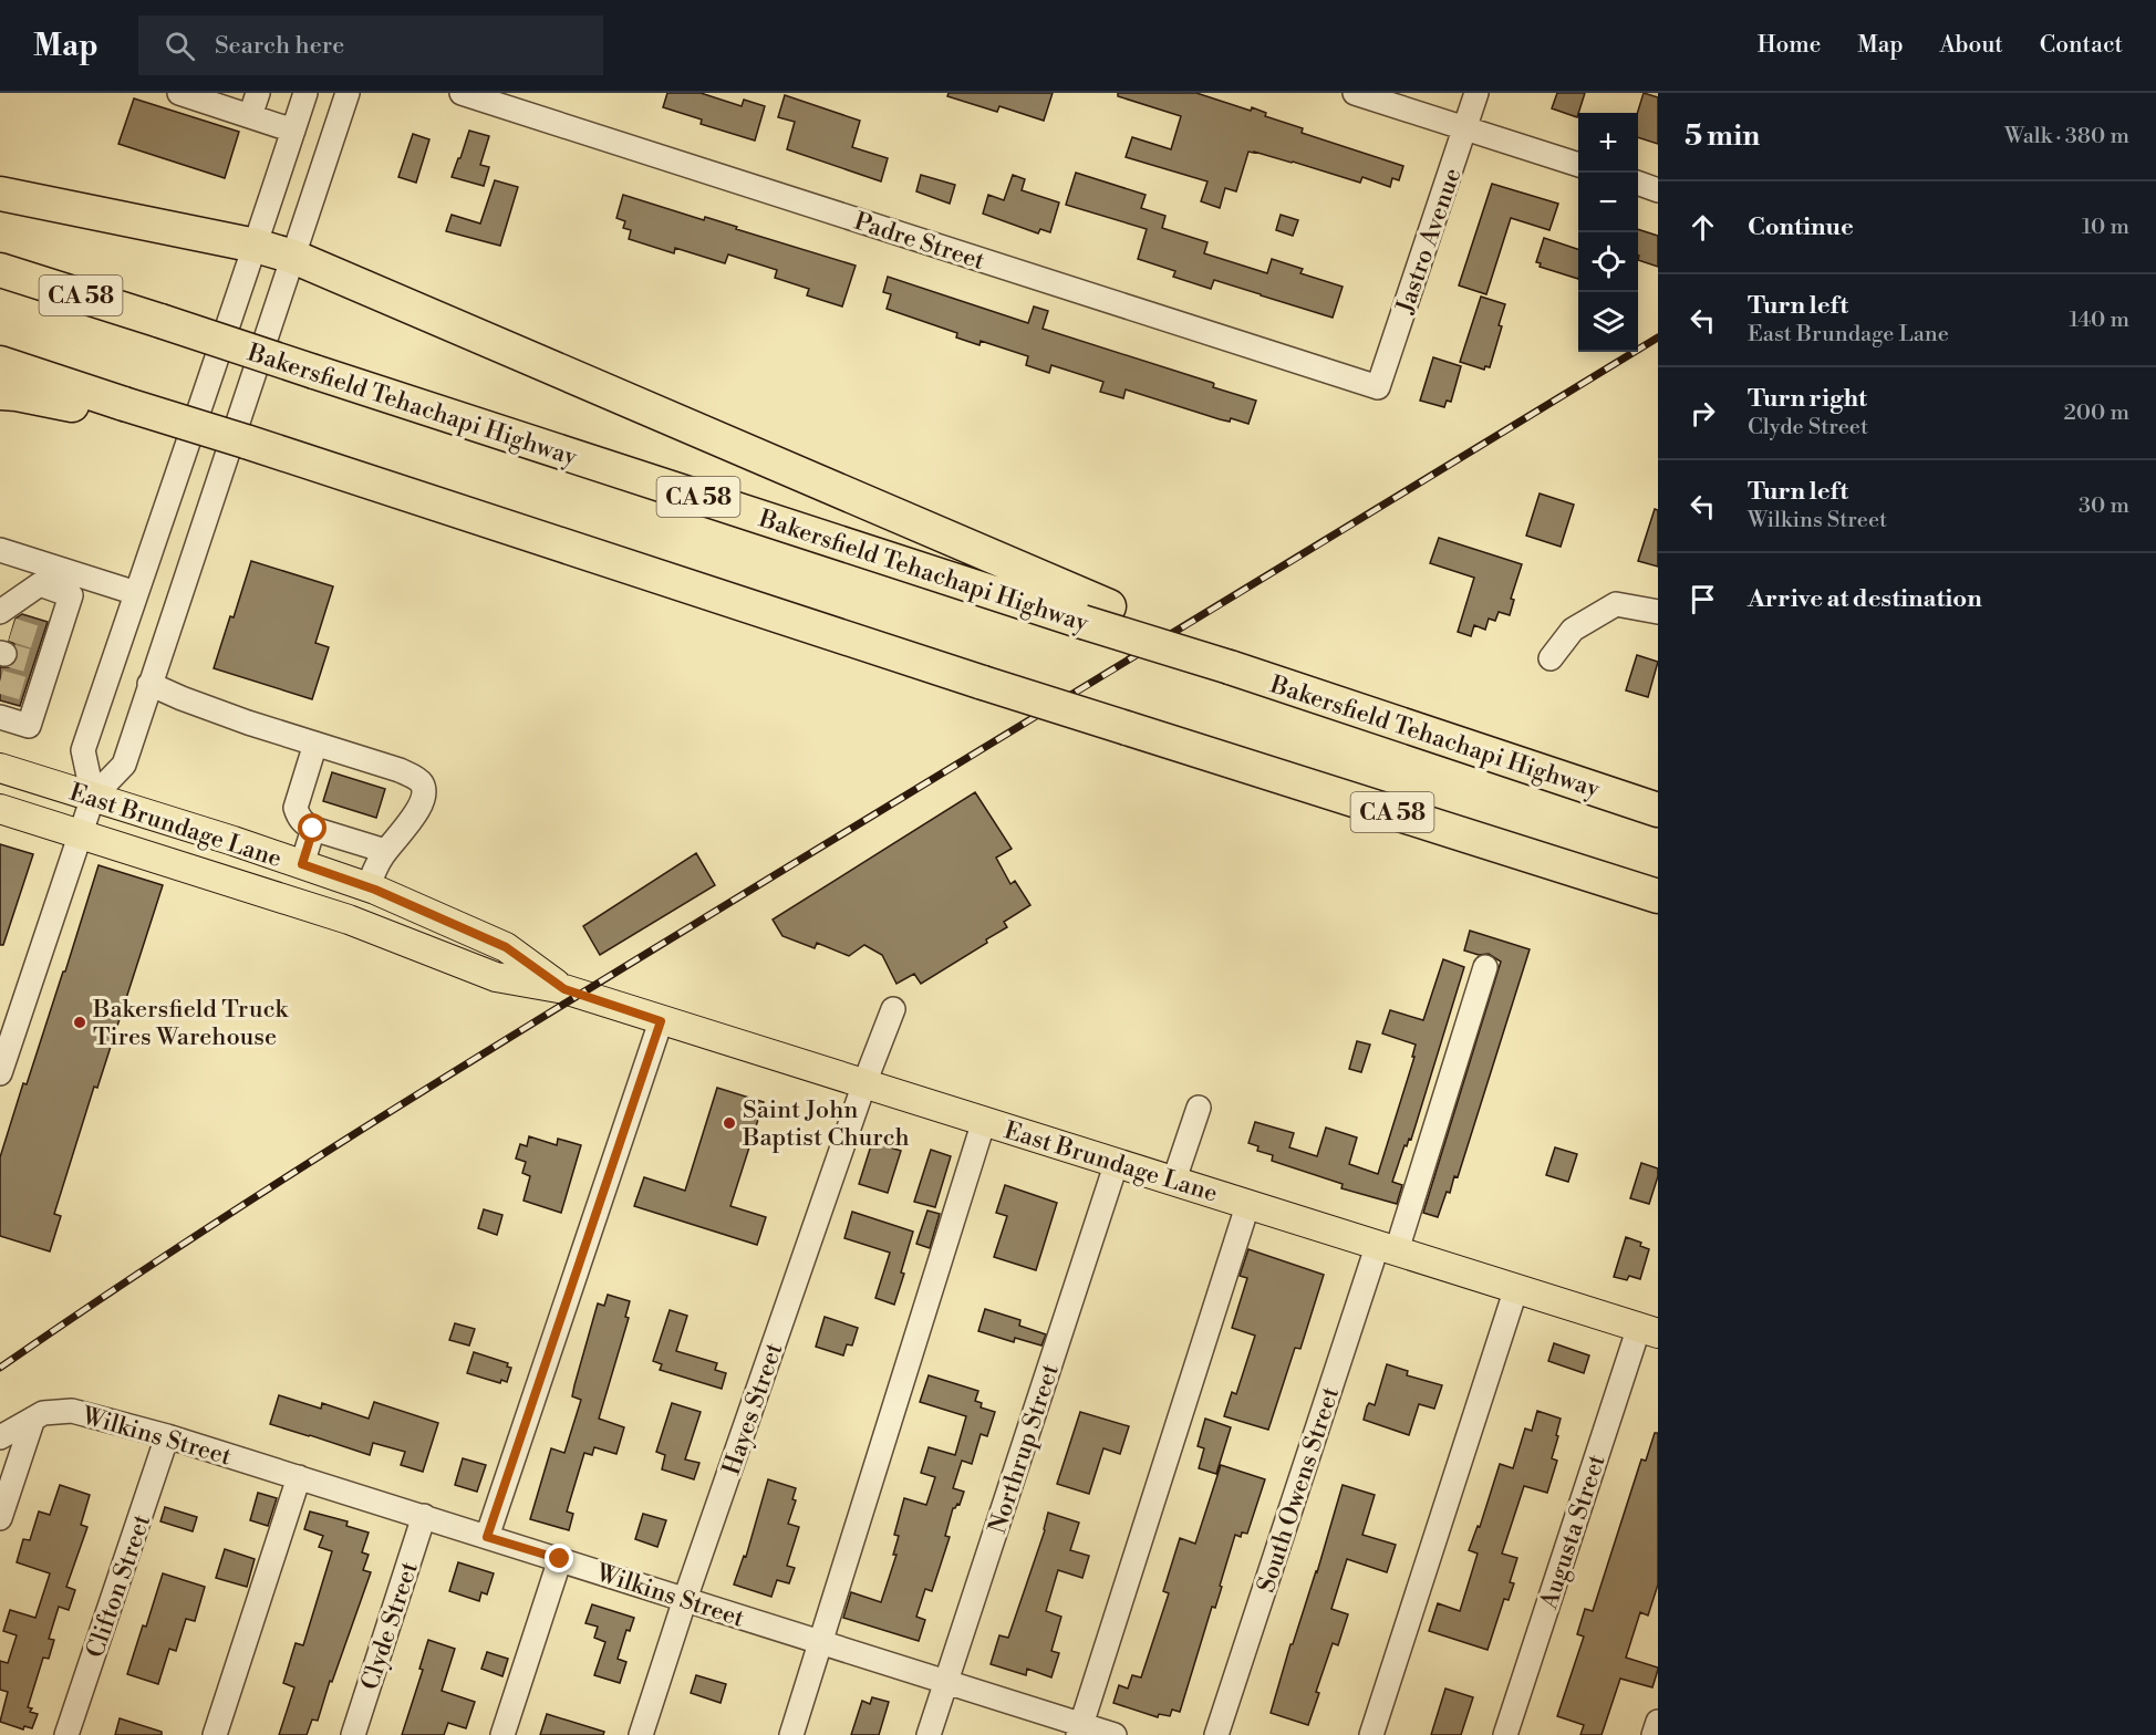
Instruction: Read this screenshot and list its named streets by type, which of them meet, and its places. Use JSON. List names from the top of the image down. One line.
{"streets":{"highway":["CA 58","Bakersfield Tehachapi Highway"],"main road":["East Brundage Lane"],"street":["Padre Street","Jastro Avenue","Hayes Street","Wilkins Street","Northrup Street","South Owens Street","Augusta Street","Clifton Street","Clyde Street"]},"crossings":[["Padre Street","Jastro Avenue"],["East Brundage Lane","Hayes Street"],["East Brundage Lane","Northrup Street"],["East Brundage Lane","South Owens Street"],["East Brundage Lane","Augusta Street"],["Hayes Street","Wilkins Street"],["Wilkins Street","Northrup Street"],["Wilkins Street","Clifton Street"],["Wilkins Street","Clyde Street"]],"places":["Bakersfield Truck Tires Warehouse","Saint John Baptist Church"],"page":{"header":"Map","search":"Search here","nav":["Home","Map","About","Contact"],"heading":["5 min","Walk · 380 m"],"map_buttons":["+","−"],"list":[["Continue","10 m"],["Turn left","East Brundage Lane","140 m"],["Turn right","Clyde Street","200 m"],["Turn left","Wilkins Street","30 m"],"Arrive at destination"]}}
